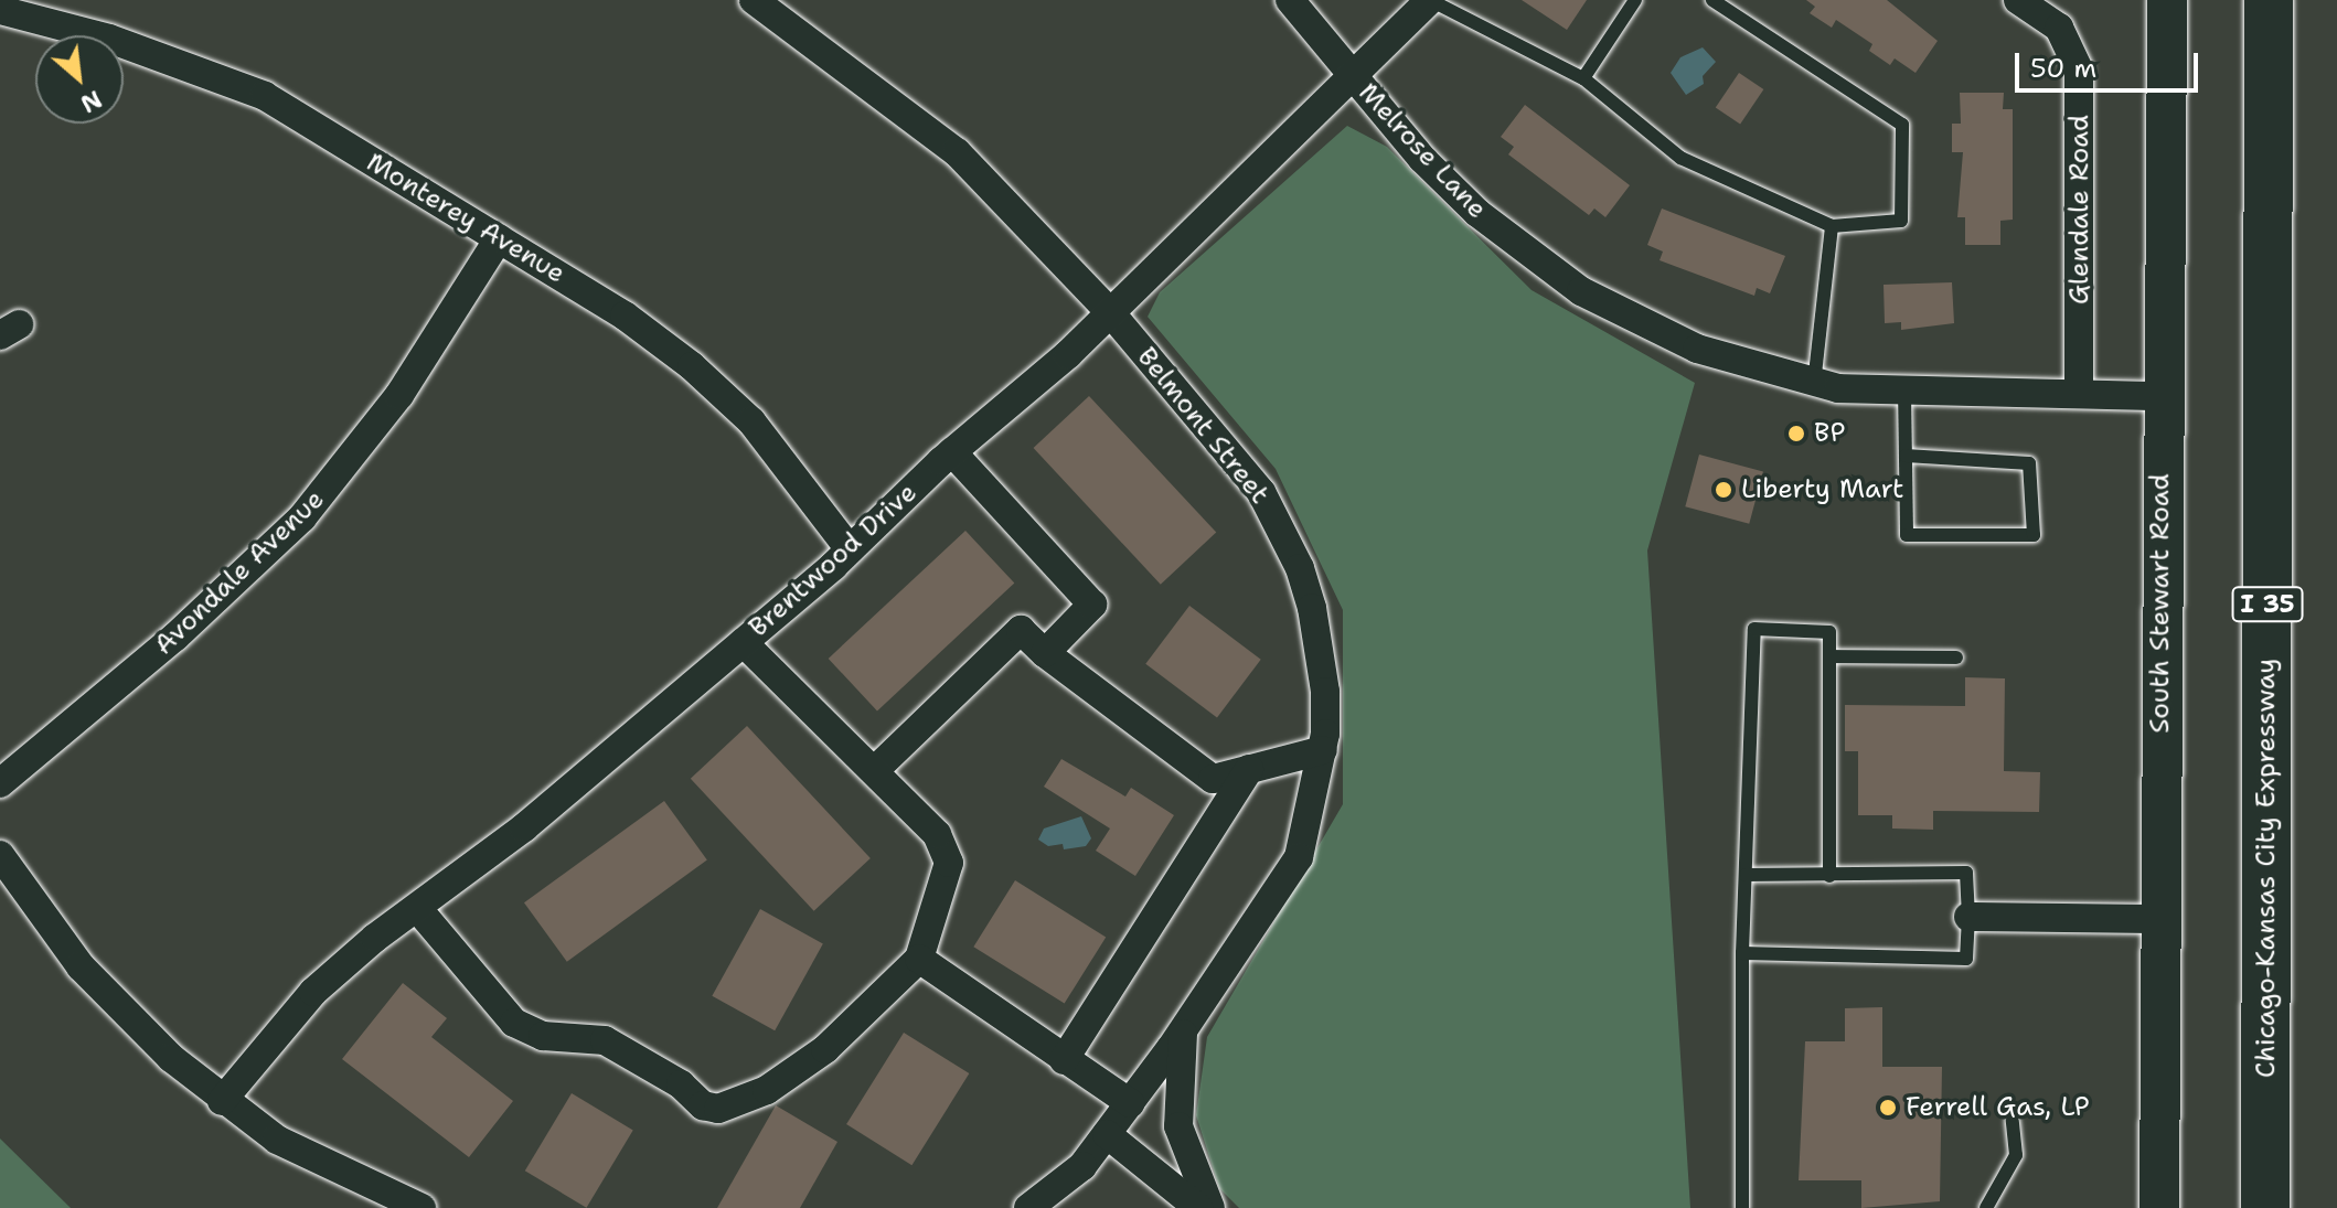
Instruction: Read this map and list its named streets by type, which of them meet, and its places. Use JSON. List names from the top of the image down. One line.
{"streets":{"highway":["I 35","Chicago-Kansas City Expressway"],"street":["Melrose Lane","Glendale Road","Monterey Avenue","Belmont Street","Brentwood Drive","Avondale Avenue","South Stewart Road"]},"crossings":[["Melrose Lane","Glendale Road"],["Melrose Lane","Brentwood Drive"],["Melrose Lane","South Stewart Road"],["Monterey Avenue","Brentwood Drive"],["Monterey Avenue","Avondale Avenue"],["Belmont Street","Brentwood Drive"]],"places":["BP","Liberty Mart","Ferrell Gas, LP"],"scale_bar":"50 m","north":"bottom right"}
